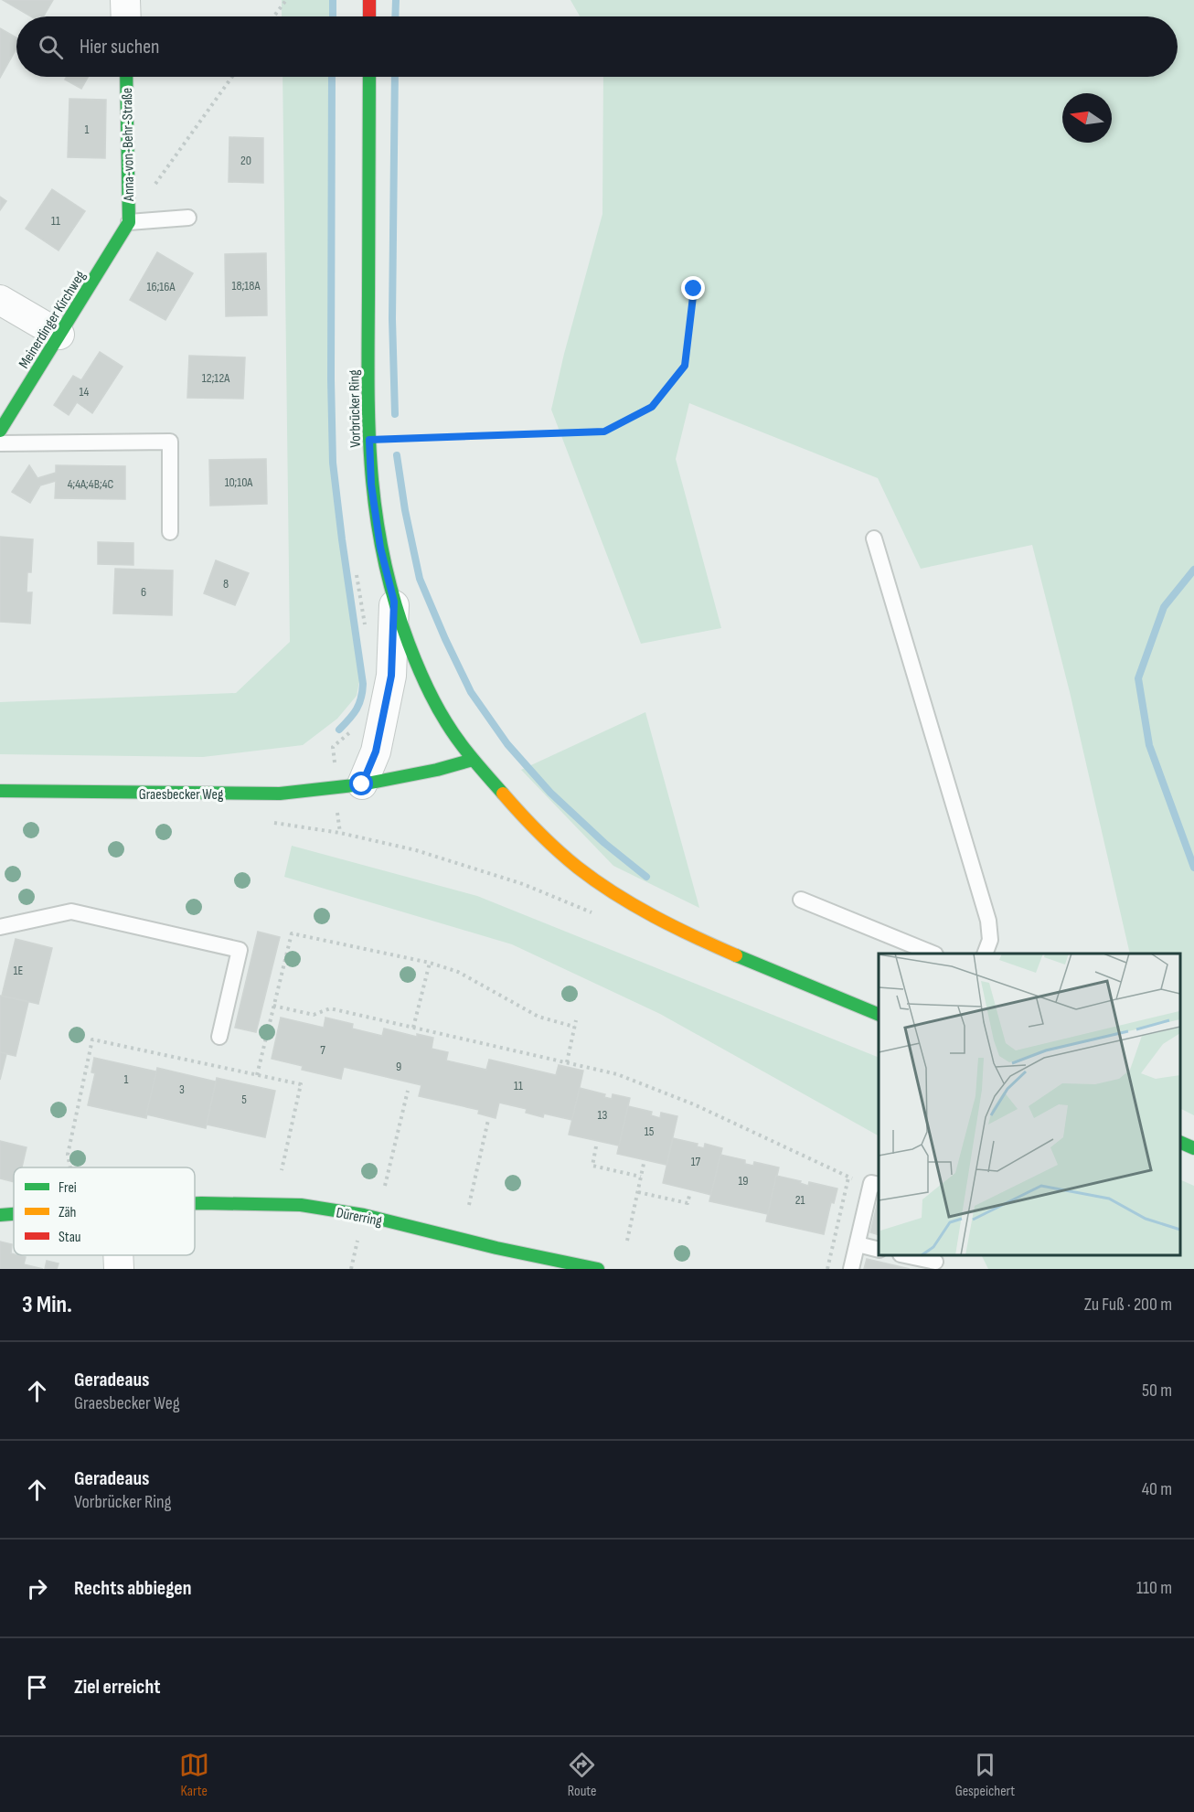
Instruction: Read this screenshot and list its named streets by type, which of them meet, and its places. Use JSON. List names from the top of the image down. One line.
{"streets":{"street":["Anna-von-Behr-Straße","Meinerdinger Kirchweg","Vorbrücker Ring","Graesbecker Weg","Dürerring"]},"crossings":[["Anna-von-Behr-Straße","Meinerdinger Kirchweg"],["Vorbrücker Ring","Graesbecker Weg"]],"house_numbers":["1","20","11","18;18A","16;16A","12;12A","14","10;10A","4;4A;4B;4C","8","6","1E","7","9","1","11","3","5","13","15","17","19","21"],"legend":["Frei","Zäh","Stau"],"north":"left","page":{"search":"Hier suchen","heading":["3 Min.","Zu Fuß · 200 m"],"list":[["Geradeaus","Graesbecker Weg","50 m"],["Geradeaus","Vorbrücker Ring","40 m"],["Rechts abbiegen","110 m"],"Ziel erreicht"],"nav":["Karte","Route","Gespeichert"]}}
